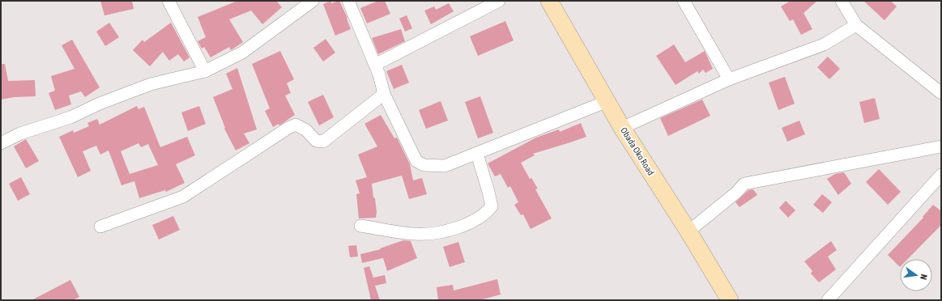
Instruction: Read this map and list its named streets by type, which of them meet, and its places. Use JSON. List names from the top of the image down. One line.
{"streets":{"main road":["Obada Oko Road"]},"north":"right"}
